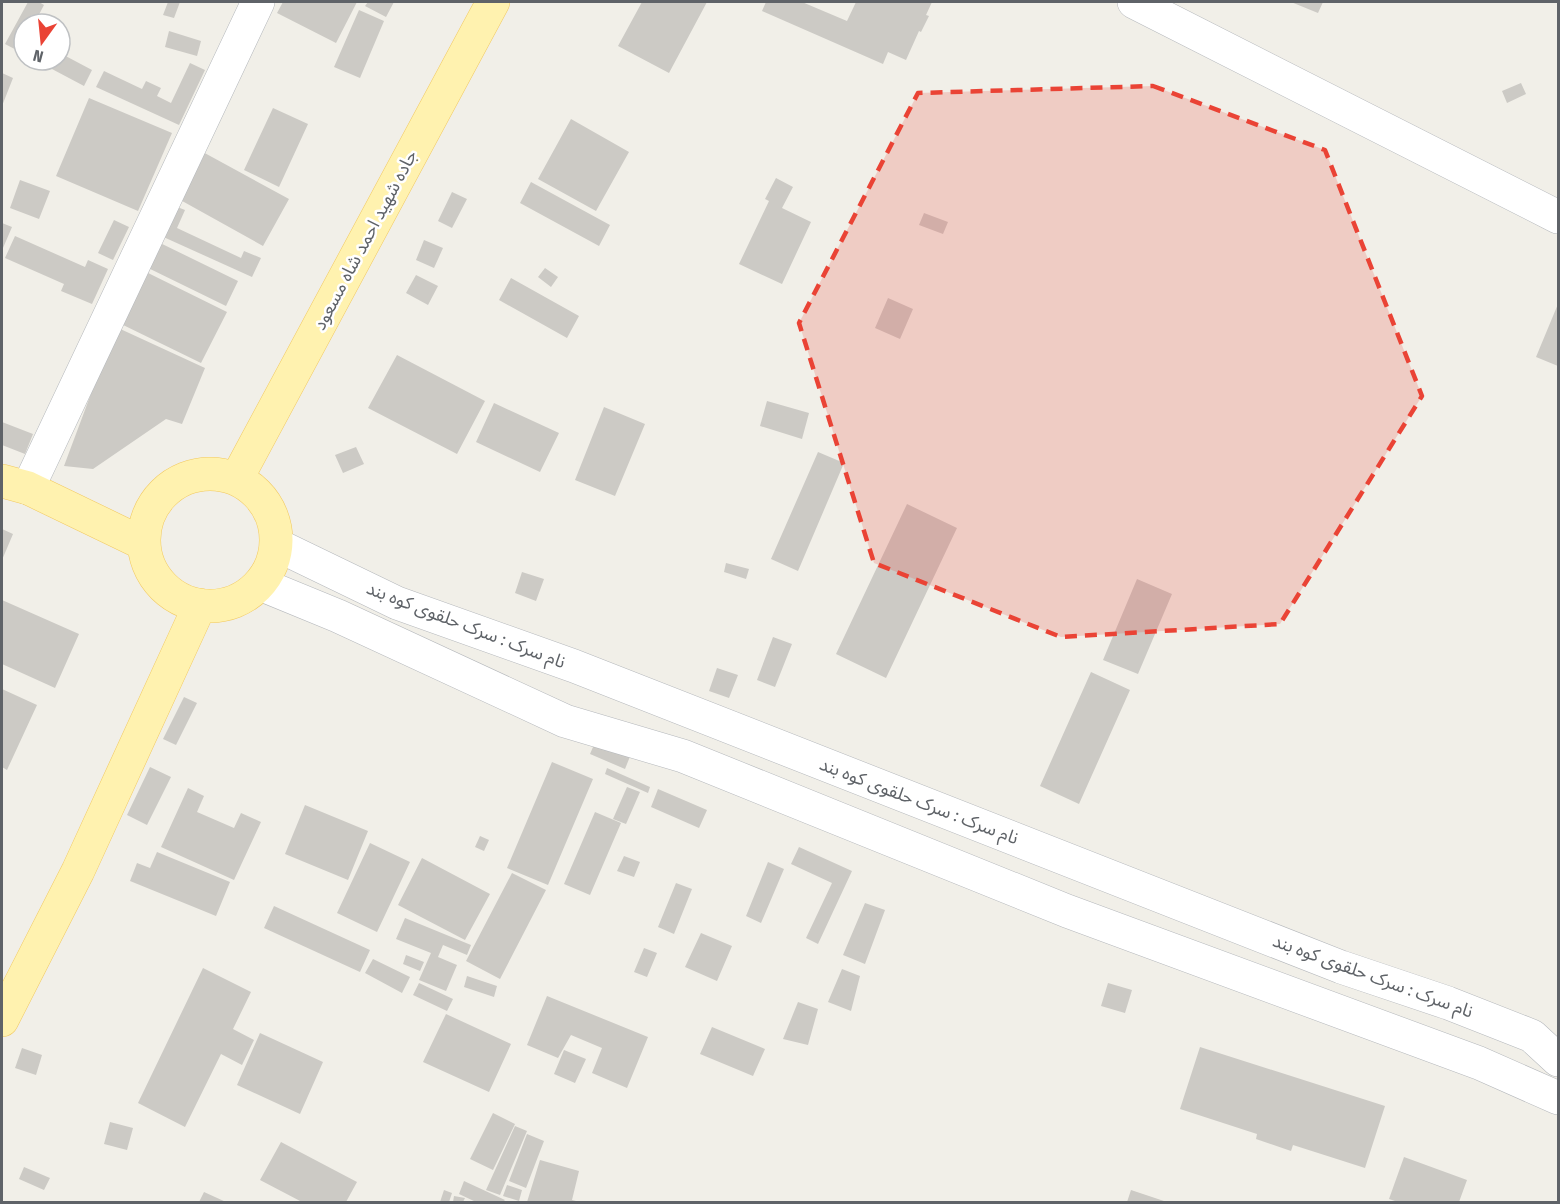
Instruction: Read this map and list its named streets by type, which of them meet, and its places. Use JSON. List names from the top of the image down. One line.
{"streets":{"main road":["جاده شهيد احمد شاه مسعود"],"street":["نام سرک : سرک حلقوی کوه بند"]},"crossings":[["جاده شهيد احمد شاه مسعود","نام سرک : سرک حلقوی کوه بند"]],"north":"bottom"}
